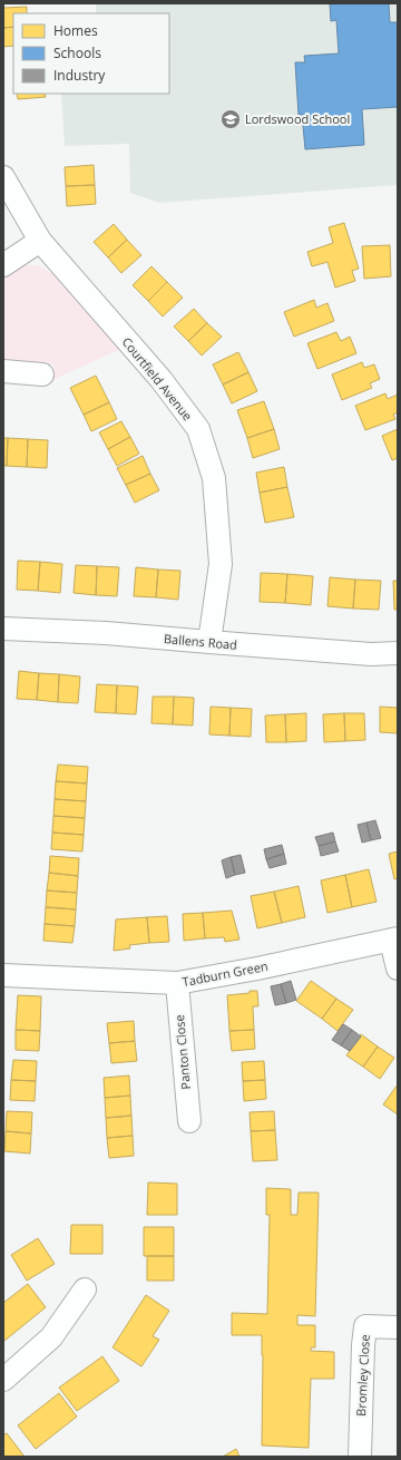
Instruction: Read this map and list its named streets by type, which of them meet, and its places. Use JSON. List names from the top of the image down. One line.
{"streets":{"street":["Courtfield Avenue","Ballens Road","Tadburn Green","Panton Close","Bromley Close"]},"crossings":[["Courtfield Avenue","Ballens Road"],["Tadburn Green","Panton Close"]],"places":{"school or university":["Lordswood School"]},"legend":["Homes","Schools","Industry"]}
